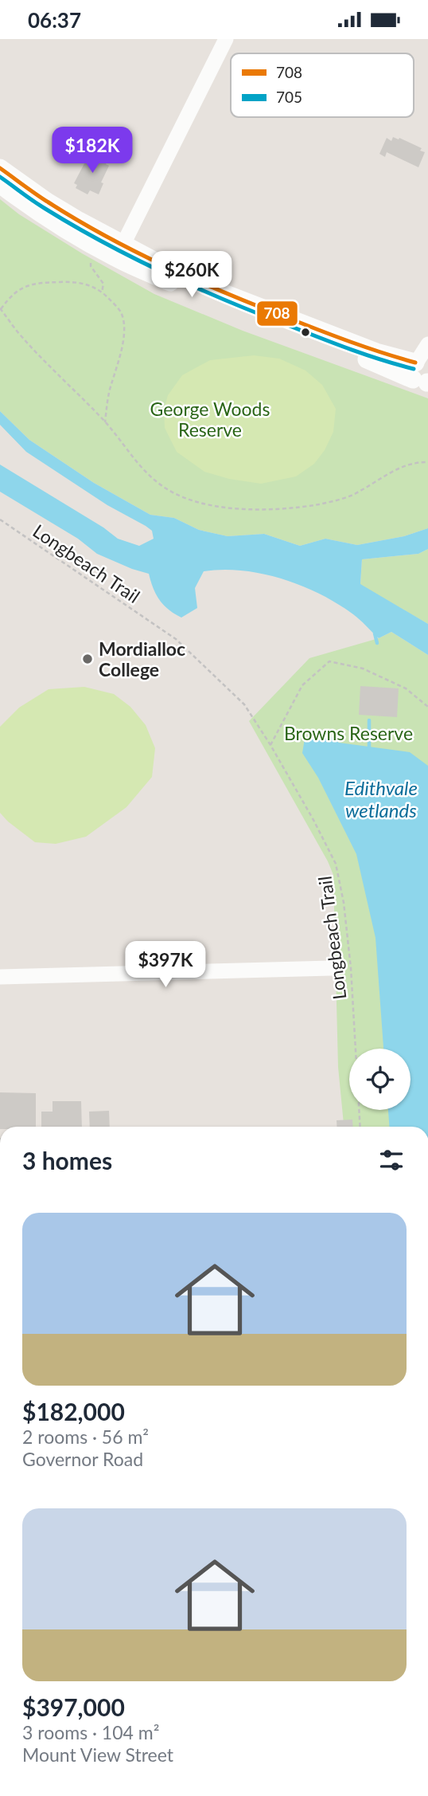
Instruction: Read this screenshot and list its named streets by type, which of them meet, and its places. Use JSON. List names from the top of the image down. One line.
{"streets":{"path":["Longbeach Trail"]},"water":["Edithvale wetlands"],"parks":["George Woods Reserve","Browns Reserve"],"places":["Mordialloc College"],"lines":["transit line 708","transit line 705"],"legend":["708","705"],"page":{"status":"06:37","price":["$182K","$260K","$397K"],"heading":"3 homes","list":[{"name":"$182,000","note":"2 rooms · 56 m² · Governor Road"},{"name":"$397,000","note":"3 rooms · 104 m² · Mount View Street"}]}}
